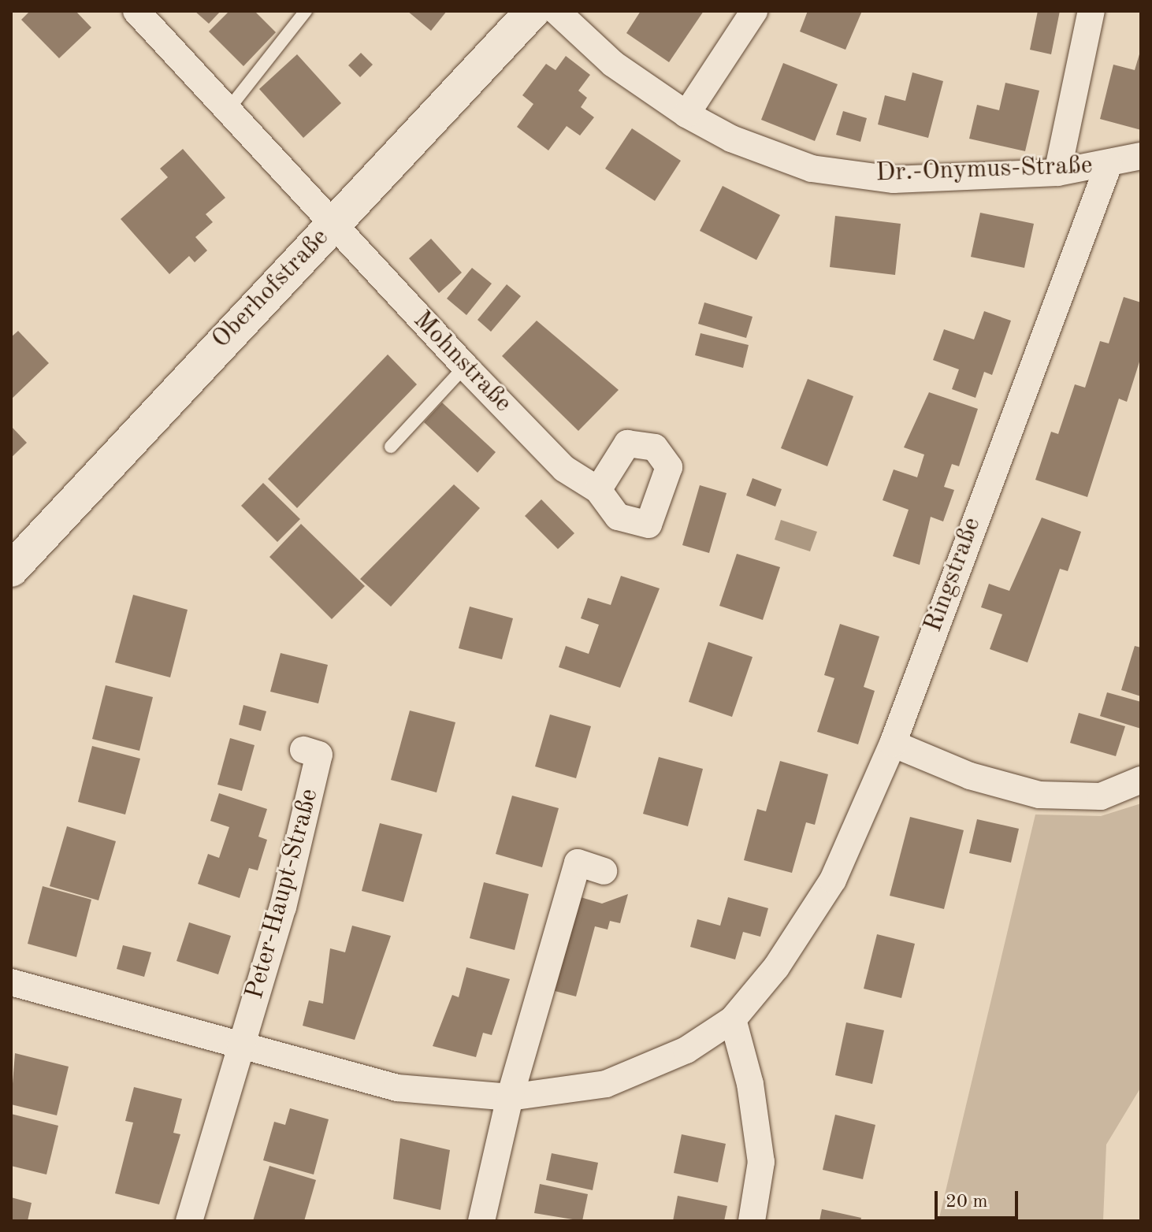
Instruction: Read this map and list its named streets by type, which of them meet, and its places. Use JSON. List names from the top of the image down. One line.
{"streets":{"street":["Dr.-Onymus-Straße","Oberhofstraße","Mohnstraße","Ringstraße","Peter-Haupt-Straße"]},"crossings":[["Dr.-Onymus-Straße","Ringstraße"],["Oberhofstraße","Mohnstraße"]],"scale_bar":"20 m"}
